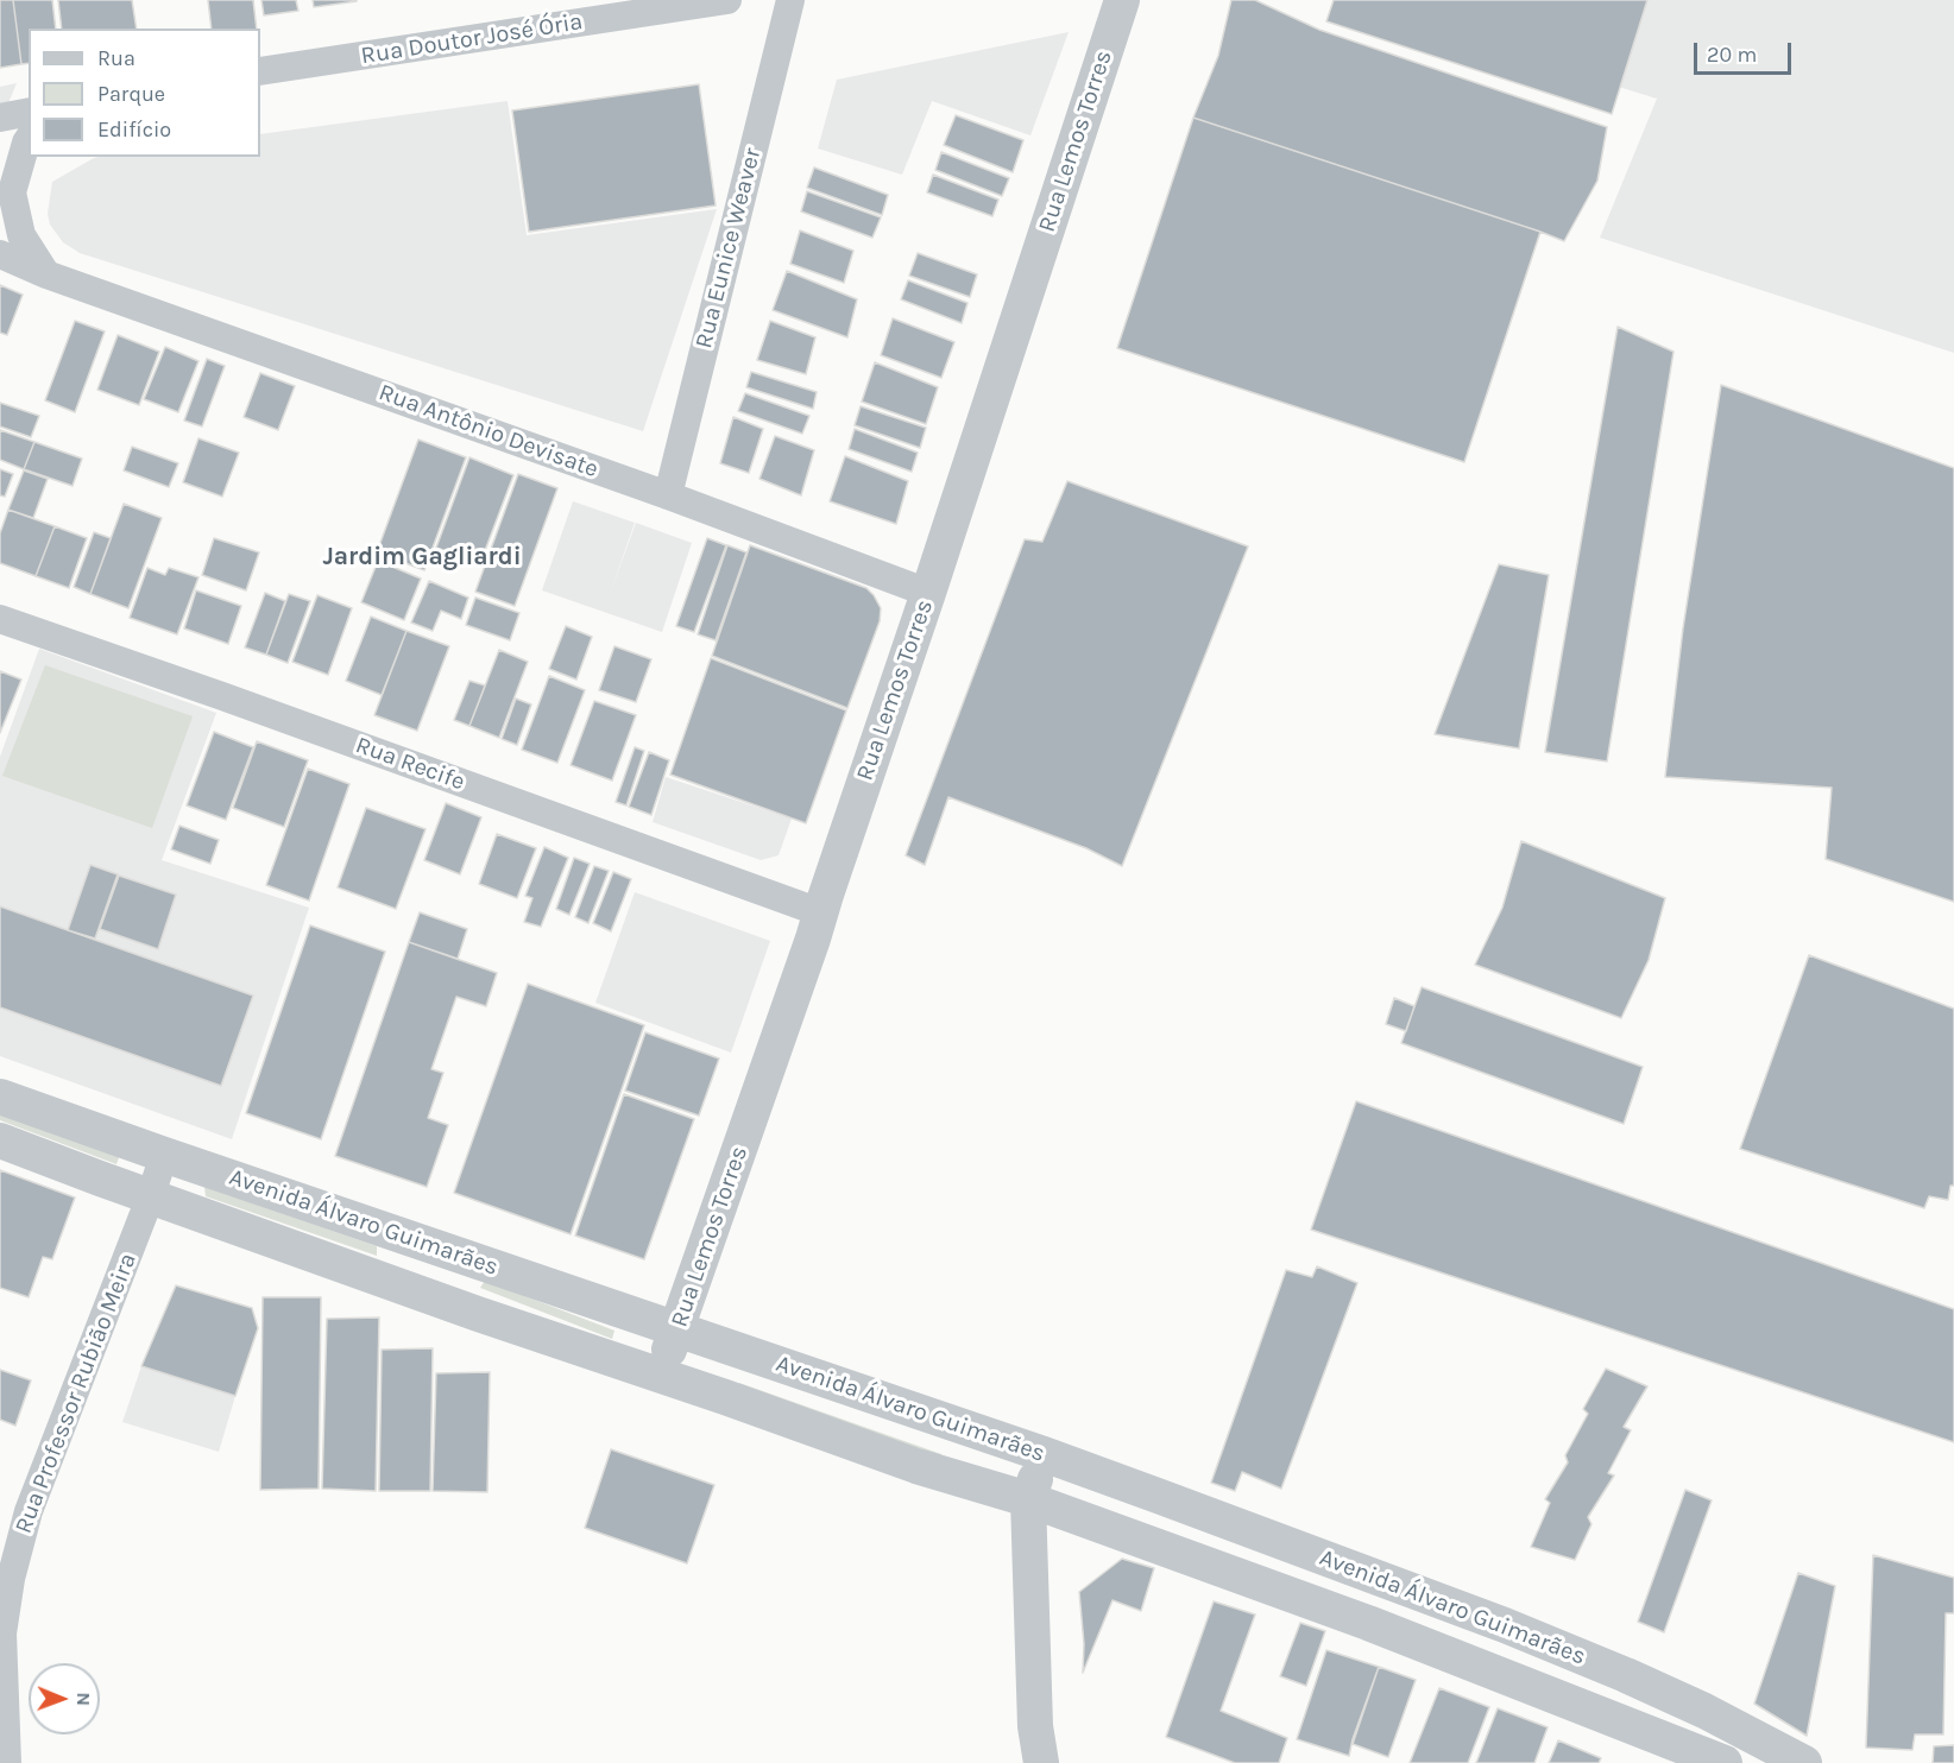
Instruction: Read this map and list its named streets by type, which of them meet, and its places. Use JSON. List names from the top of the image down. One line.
{"streets":{"street":["Rua Doutor José Ória","Rua Lemos Torres","Rua Eunice Weaver","Rua Antônio Devisate","Rua Recife","Avenida Álvaro Guimarães","Rua Professor Rubião Meira"]},"crossings":[["Rua Lemos Torres","Rua Antônio Devisate"],["Rua Lemos Torres","Rua Recife"],["Rua Lemos Torres","Avenida Álvaro Guimarães"],["Rua Eunice Weaver","Rua Antônio Devisate"],["Avenida Álvaro Guimarães","Rua Professor Rubião Meira"]],"districts":["Jardim Gagliardi"],"legend":["Rua","Parque","Edifício"],"scale_bar":"20 m","north":"right"}
